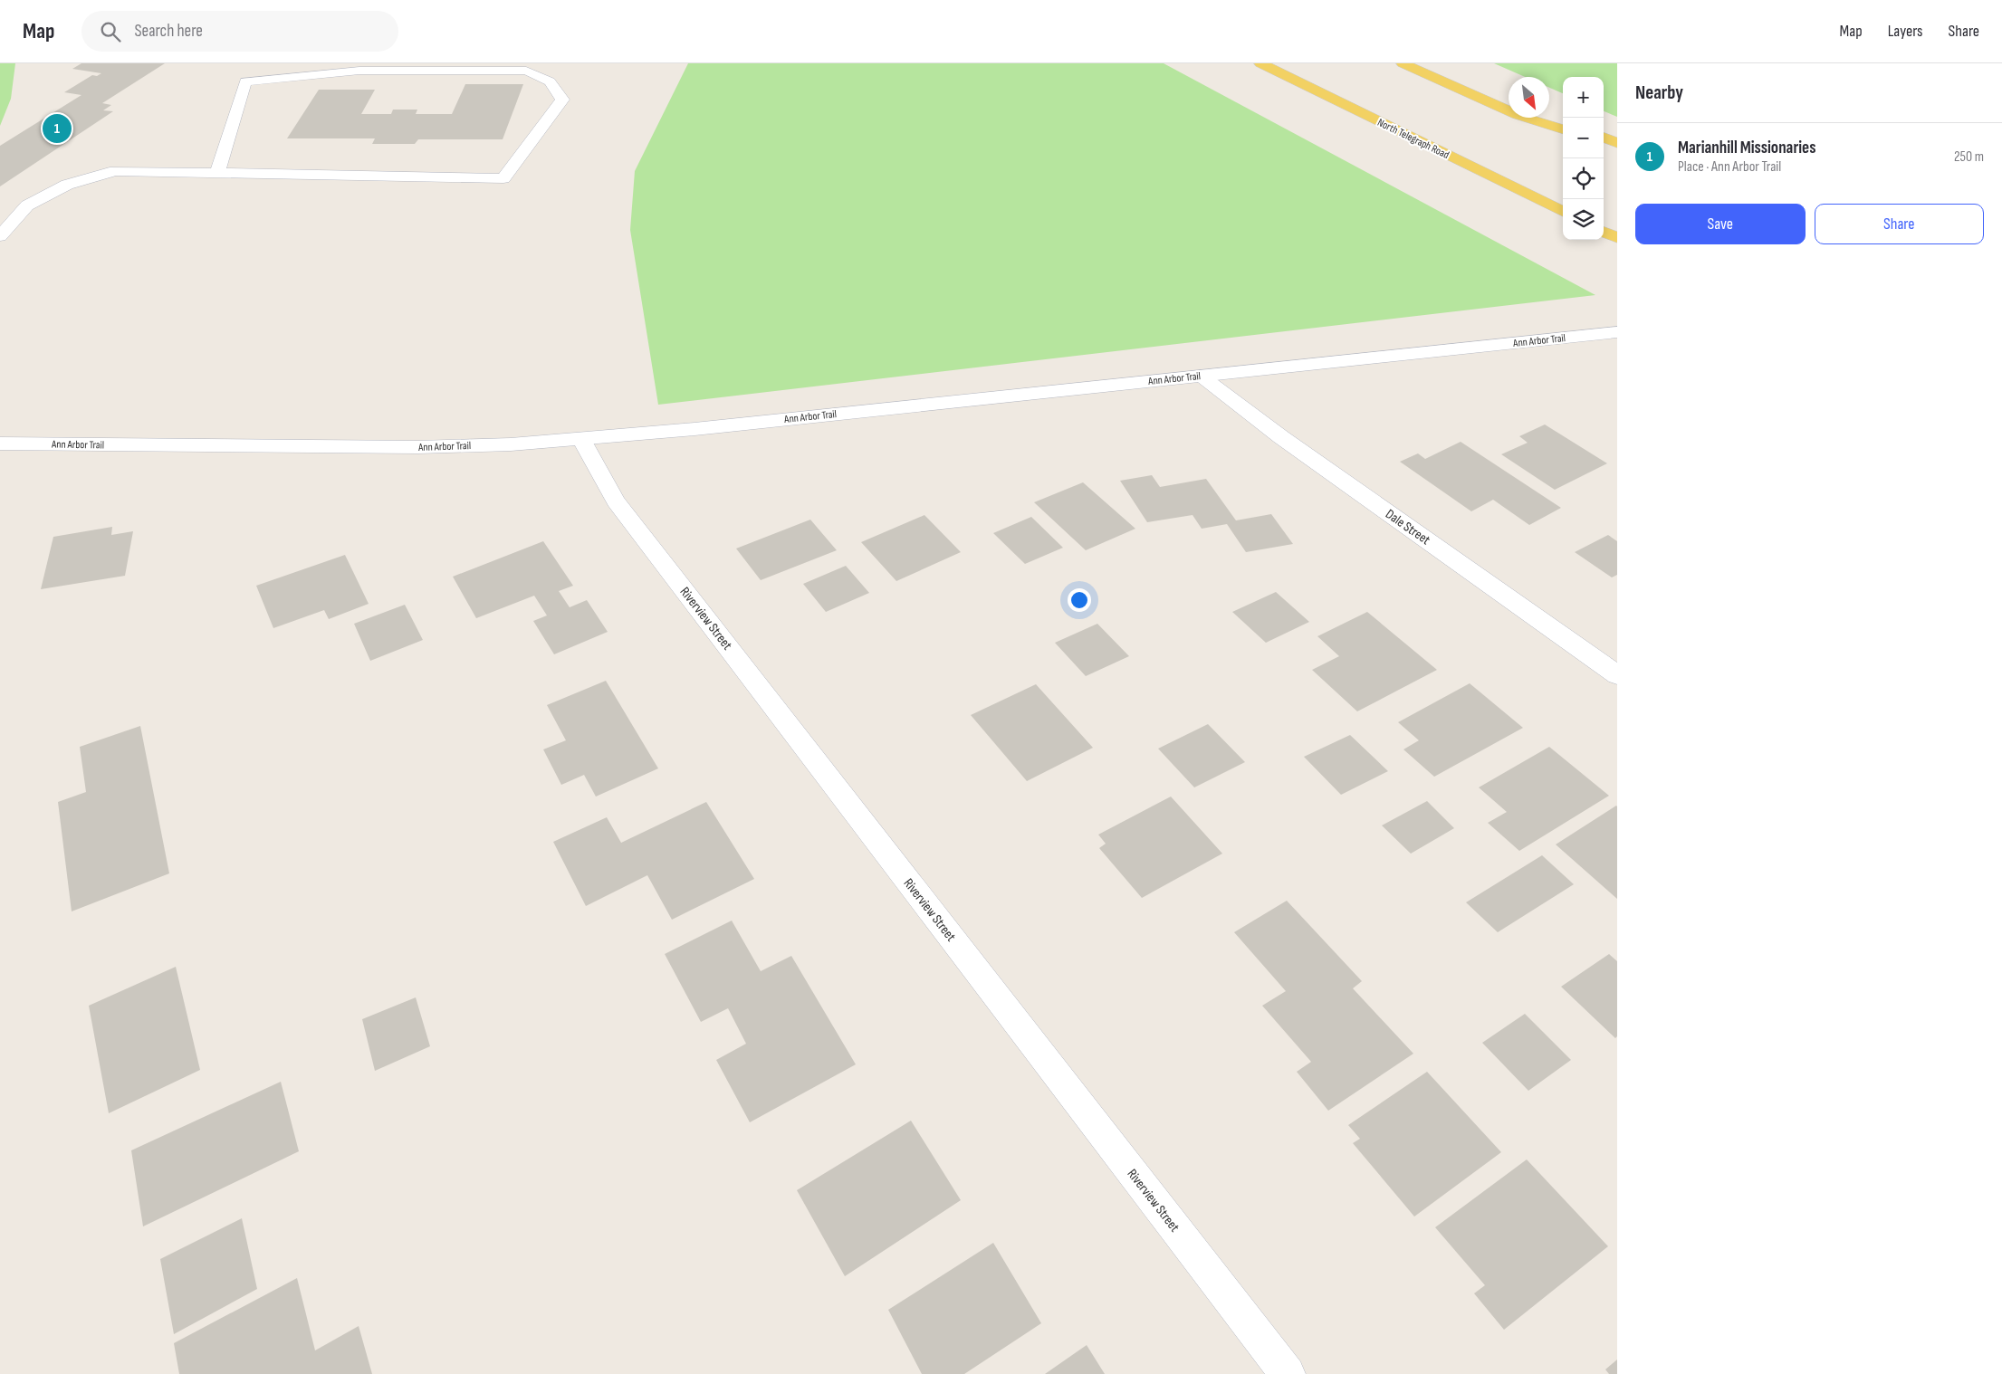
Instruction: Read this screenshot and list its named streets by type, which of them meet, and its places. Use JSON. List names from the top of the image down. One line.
{"streets":{"main road":["North Telegraph Road"],"street":["Ann Arbor Trail","Dale Street","Riverview Street"]},"crossings":[["Ann Arbor Trail","Dale Street"],["Ann Arbor Trail","Riverview Street"]],"north":"bottom right","page":{"header":"Map","search":"Search here","nav":["Map","Layers","Share"],"heading":"Nearby","map_buttons":["+","−"],"pins":"1","list":[{"mark":"1","name":"Marianhill Missionaries","note":"Place · Ann Arbor Trail","value":"250 m"}],"buttons":["Save","Share"]}}
